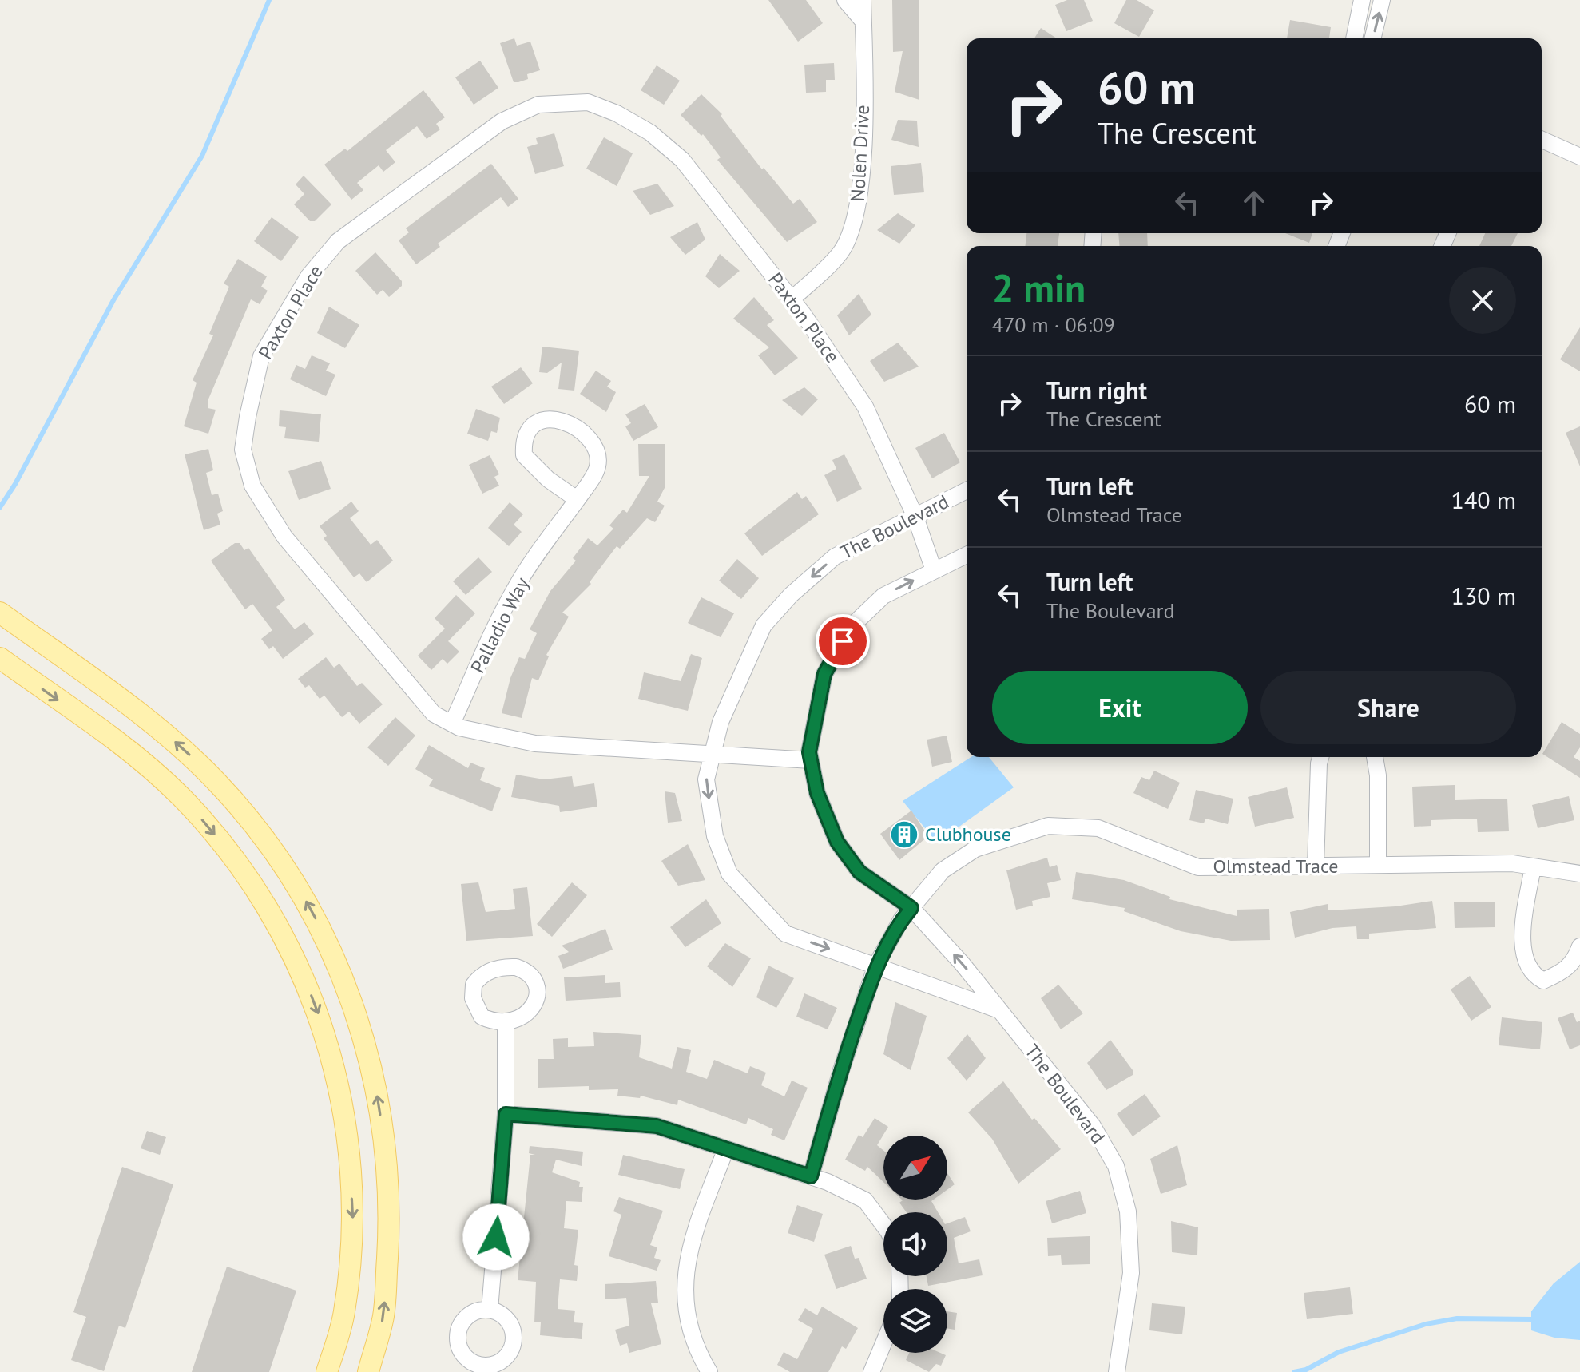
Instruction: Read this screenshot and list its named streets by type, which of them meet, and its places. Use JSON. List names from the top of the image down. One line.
{"streets":{"street":["Nolen Drive","Paxton Place","The Boulevard","Palladio Way","Olmstead Trace"]},"crossings":[["Nolen Drive","Paxton Place"],["Paxton Place","The Boulevard"],["Paxton Place","Palladio Way"],["The Boulevard","Olmstead Trace"]],"places":{"building":["Clubhouse"]},"north":"top right","page":{"turn":["60 m","The Crescent"],"heading":["2 min","470 m · 06:09"],"list":[{"name":"Turn right","note":"The Crescent","value":"60 m"},{"name":"Turn left","note":"Olmstead Trace","value":"140 m"},{"name":"Turn left","note":"The Boulevard","value":"130 m"}],"buttons":["Exit","Share"]}}
